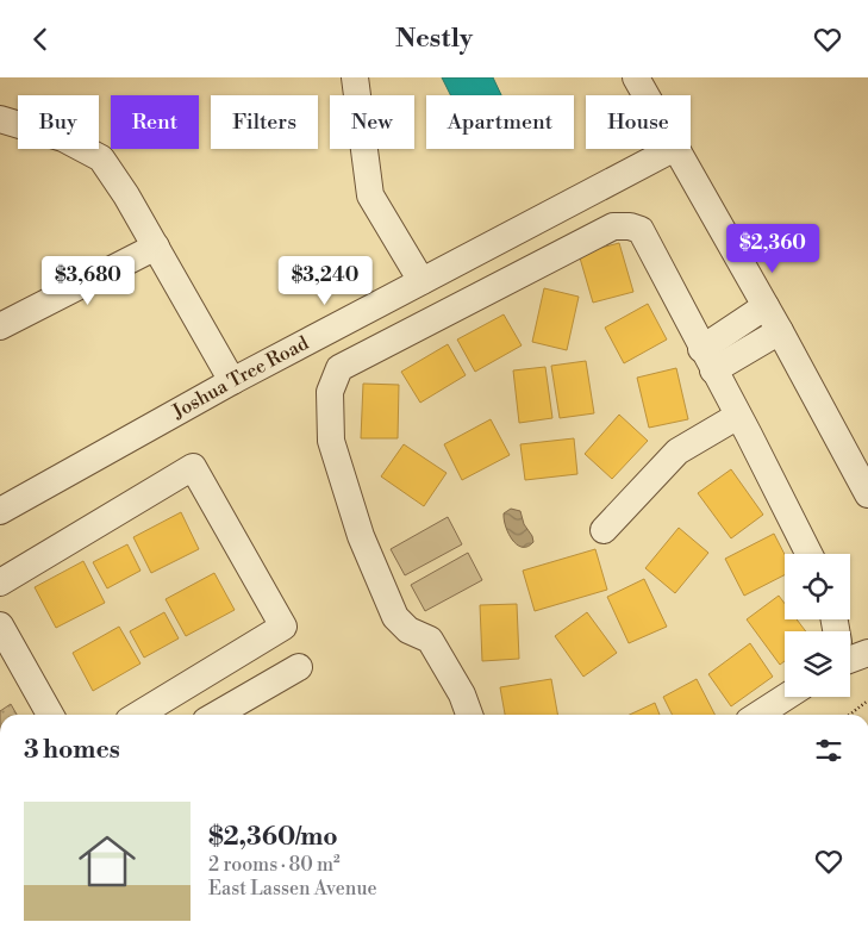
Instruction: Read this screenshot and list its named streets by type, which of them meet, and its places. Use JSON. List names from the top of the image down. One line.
{"streets":{"street":["Joshua Tree Road"]},"page":{"header":"Nestly","chip":["Buy","Rent","Filters","New","Apartment","House"],"price":["$2,360","$3,680","$3,240"],"heading":"3 homes","list":[{"name":"$2,360/mo","note":"2 rooms · 80 m² · East Lassen Avenue"}]}}
